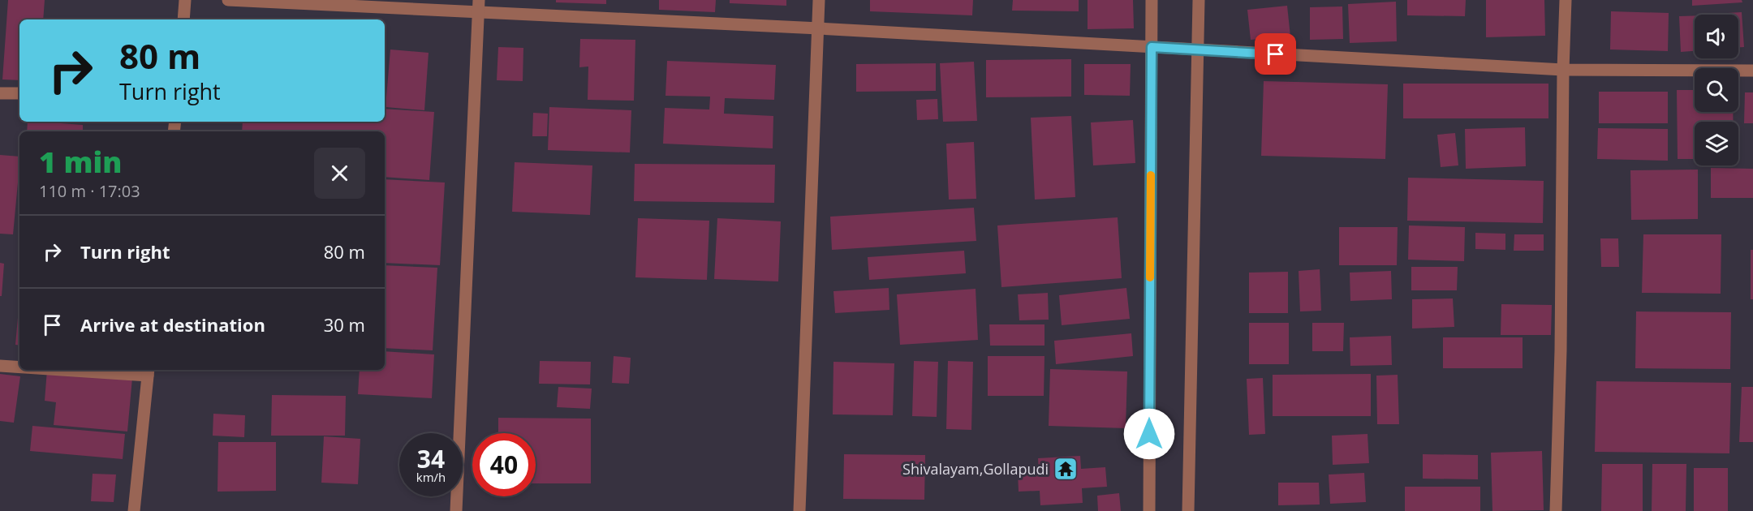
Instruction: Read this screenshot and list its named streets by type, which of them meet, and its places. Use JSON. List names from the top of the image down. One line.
{"places":{"temple":["Shivalayam,Gollapudi"]},"page":{"turn":["80 m","Turn right"],"heading":["1 min","110 m · 17:03"],"list":[{"name":"Turn right","value":"80 m"},{"name":"Arrive at destination","value":"30 m"}],"speed":"34 km/h","limit":"40"}}
